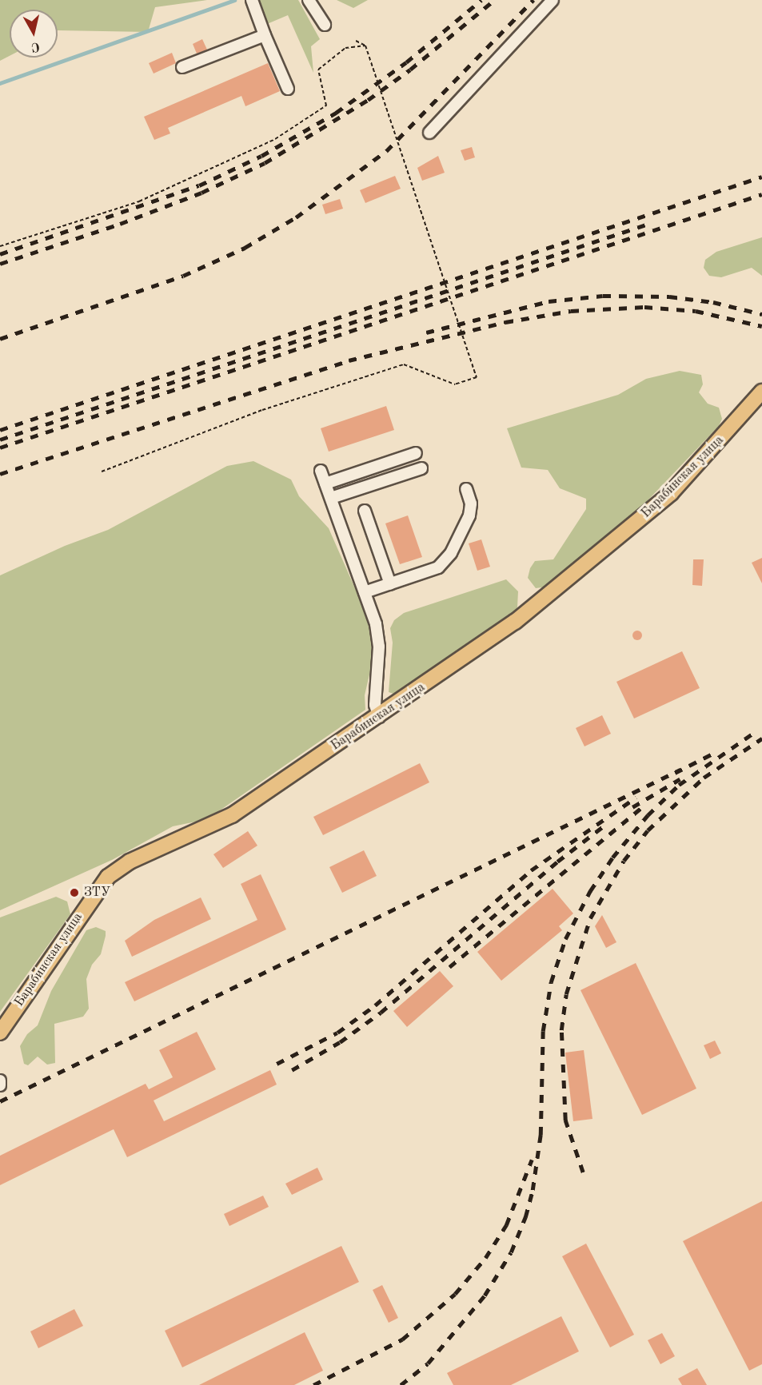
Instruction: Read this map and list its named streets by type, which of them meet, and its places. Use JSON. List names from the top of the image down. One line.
{"streets":{"main road":["Барабинская улица"]},"places":["ЗТУ"],"north":"bottom"}
